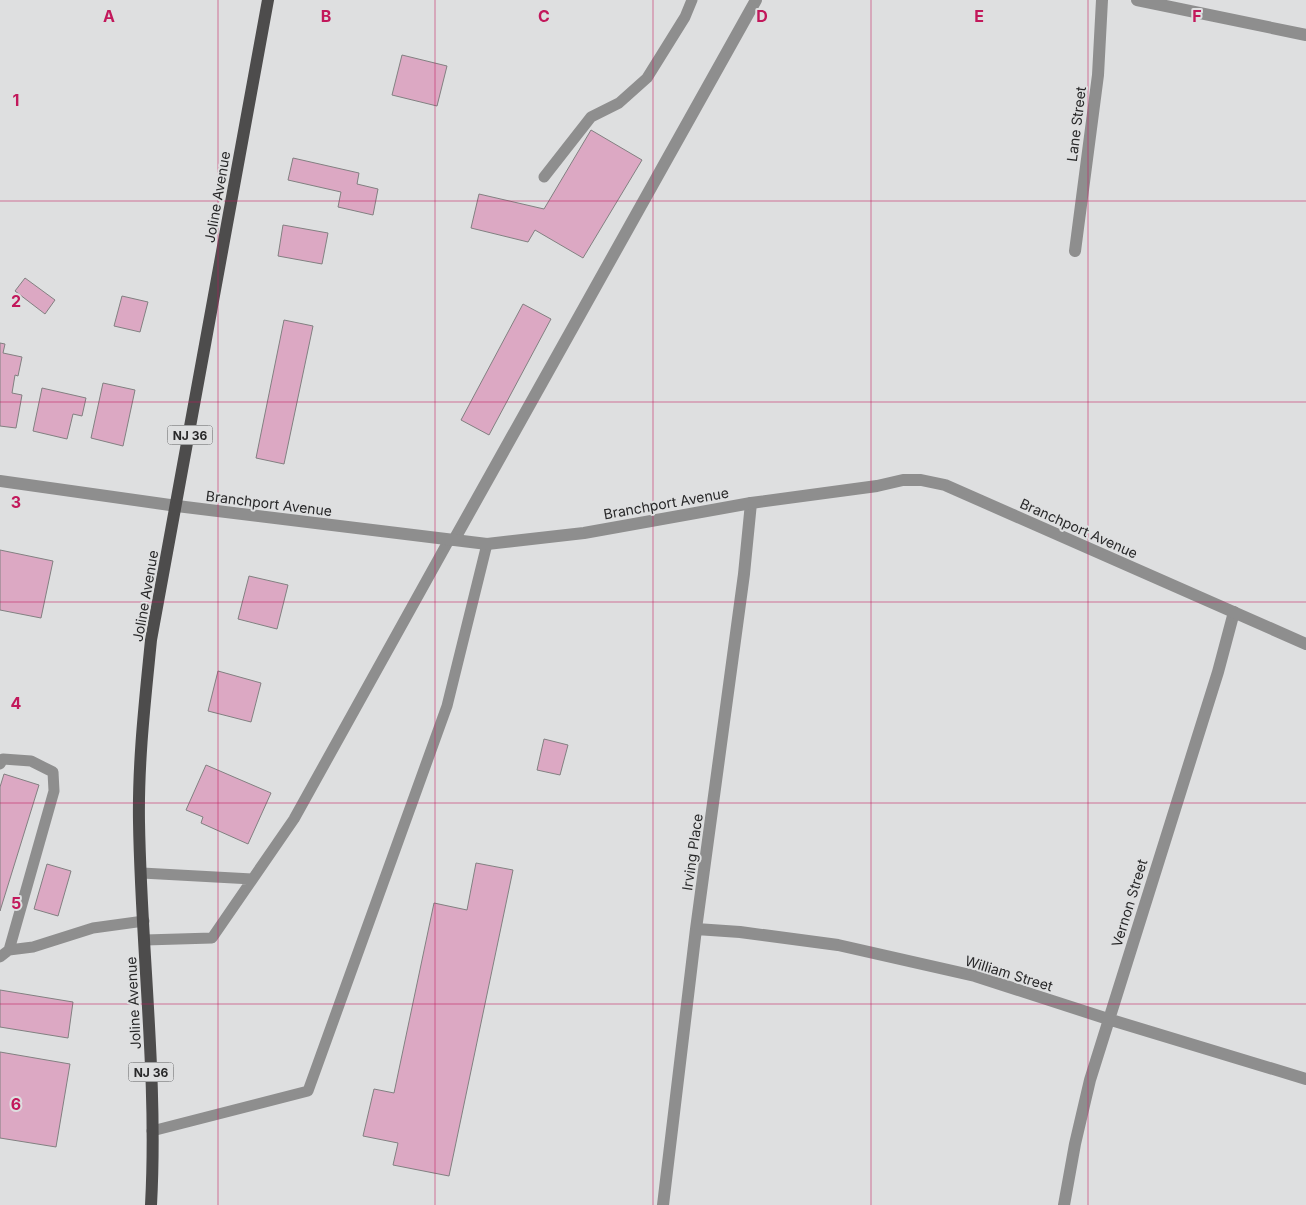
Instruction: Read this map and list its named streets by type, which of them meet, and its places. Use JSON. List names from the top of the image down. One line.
{"streets":{"main road":["Joline Avenue","NJ 36"],"street":["Lane Street","Branchport Avenue","Irving Place","Vernon Street","William Street"]},"crossings":[["Joline Avenue","Branchport Avenue"],["Branchport Avenue","Irving Place"],["Branchport Avenue","Vernon Street"],["Irving Place","William Street"],["Vernon Street","William Street"]],"grid":{"columns":["A","B","C","D","E","F"],"rows":["1","2","3","4","5","6"]}}
